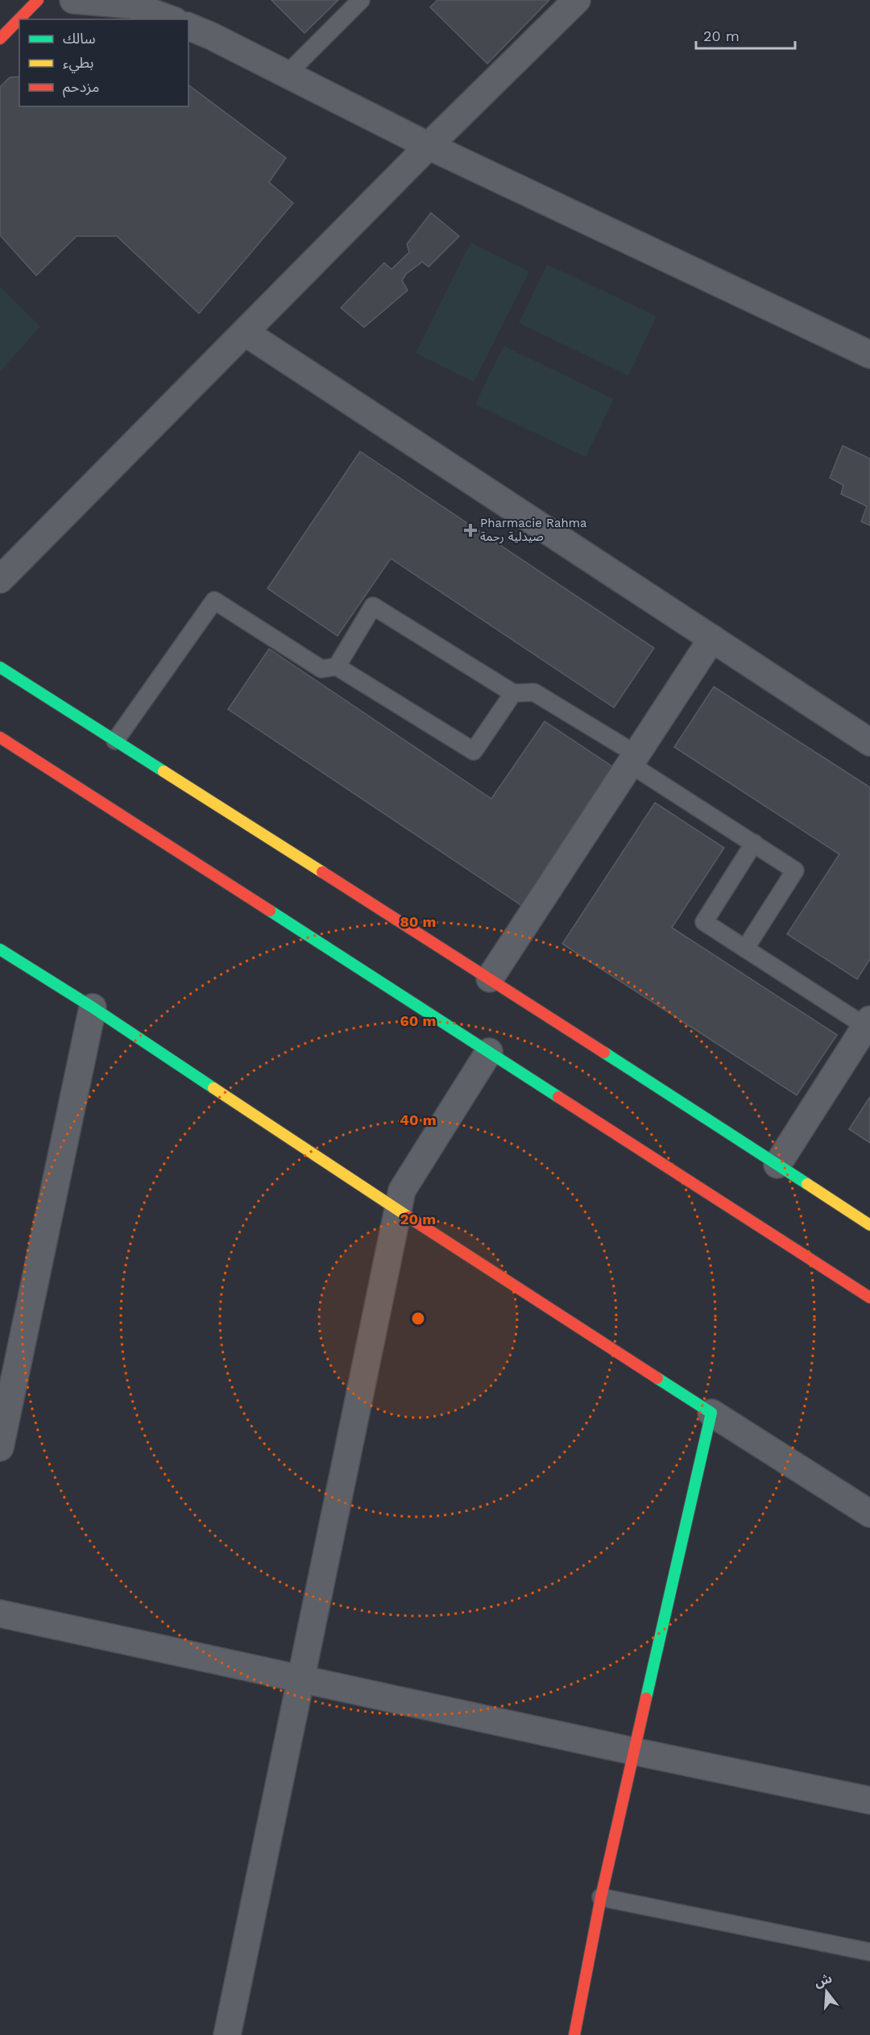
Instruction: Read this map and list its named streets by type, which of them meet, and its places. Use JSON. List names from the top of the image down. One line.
{"places":{"health":["Pharmacie Rahma صيدلية رحمة"]},"legend":["سالك","بطيء","مزدحم"],"scale_bar":"20 m","north":"top","rings":["80 m","60 m","40 m","20 m"]}
